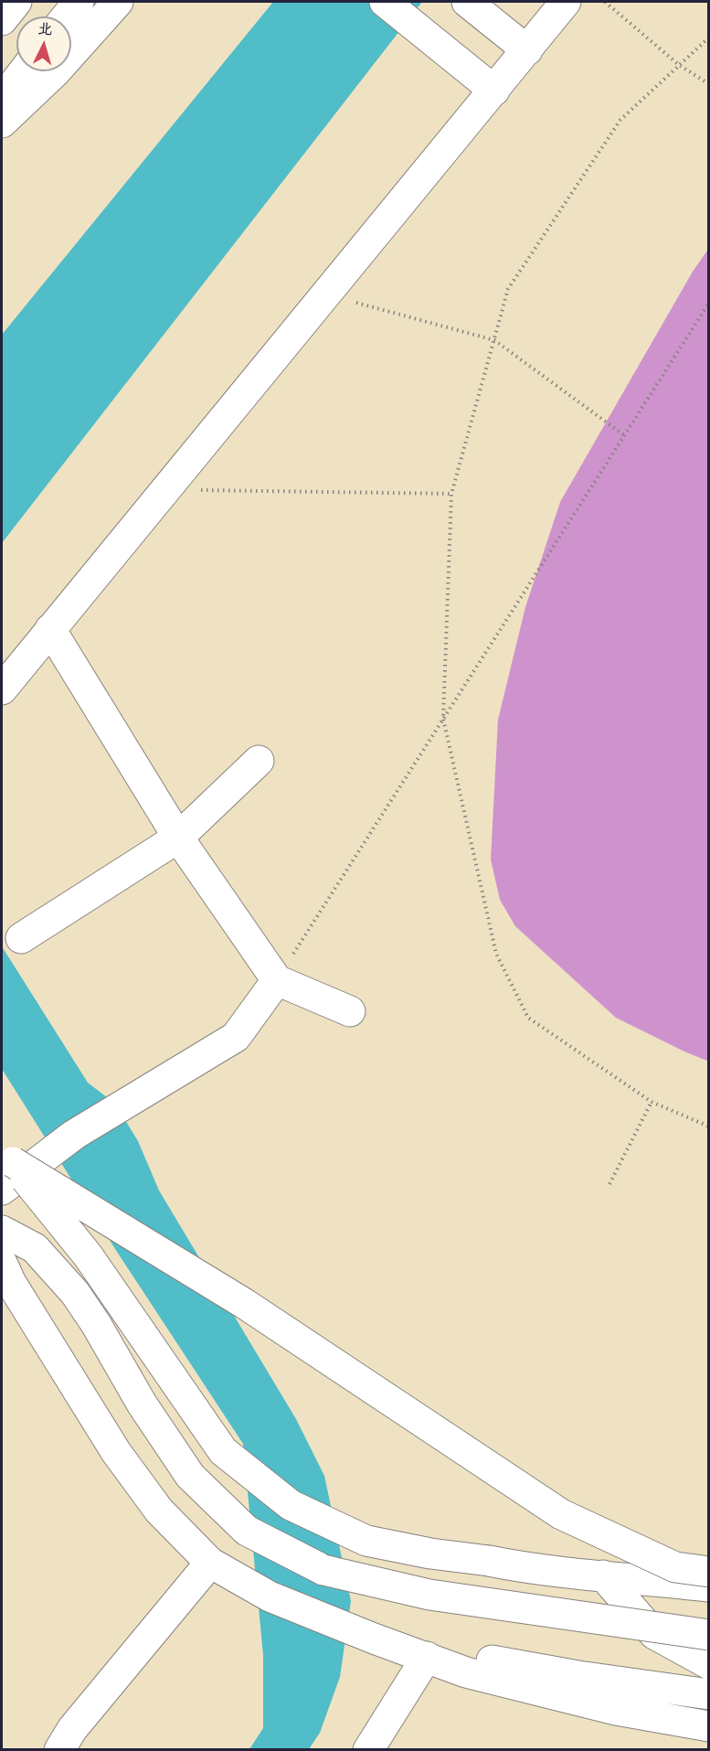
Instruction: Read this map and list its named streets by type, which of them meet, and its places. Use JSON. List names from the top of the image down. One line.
{"north":"top"}
